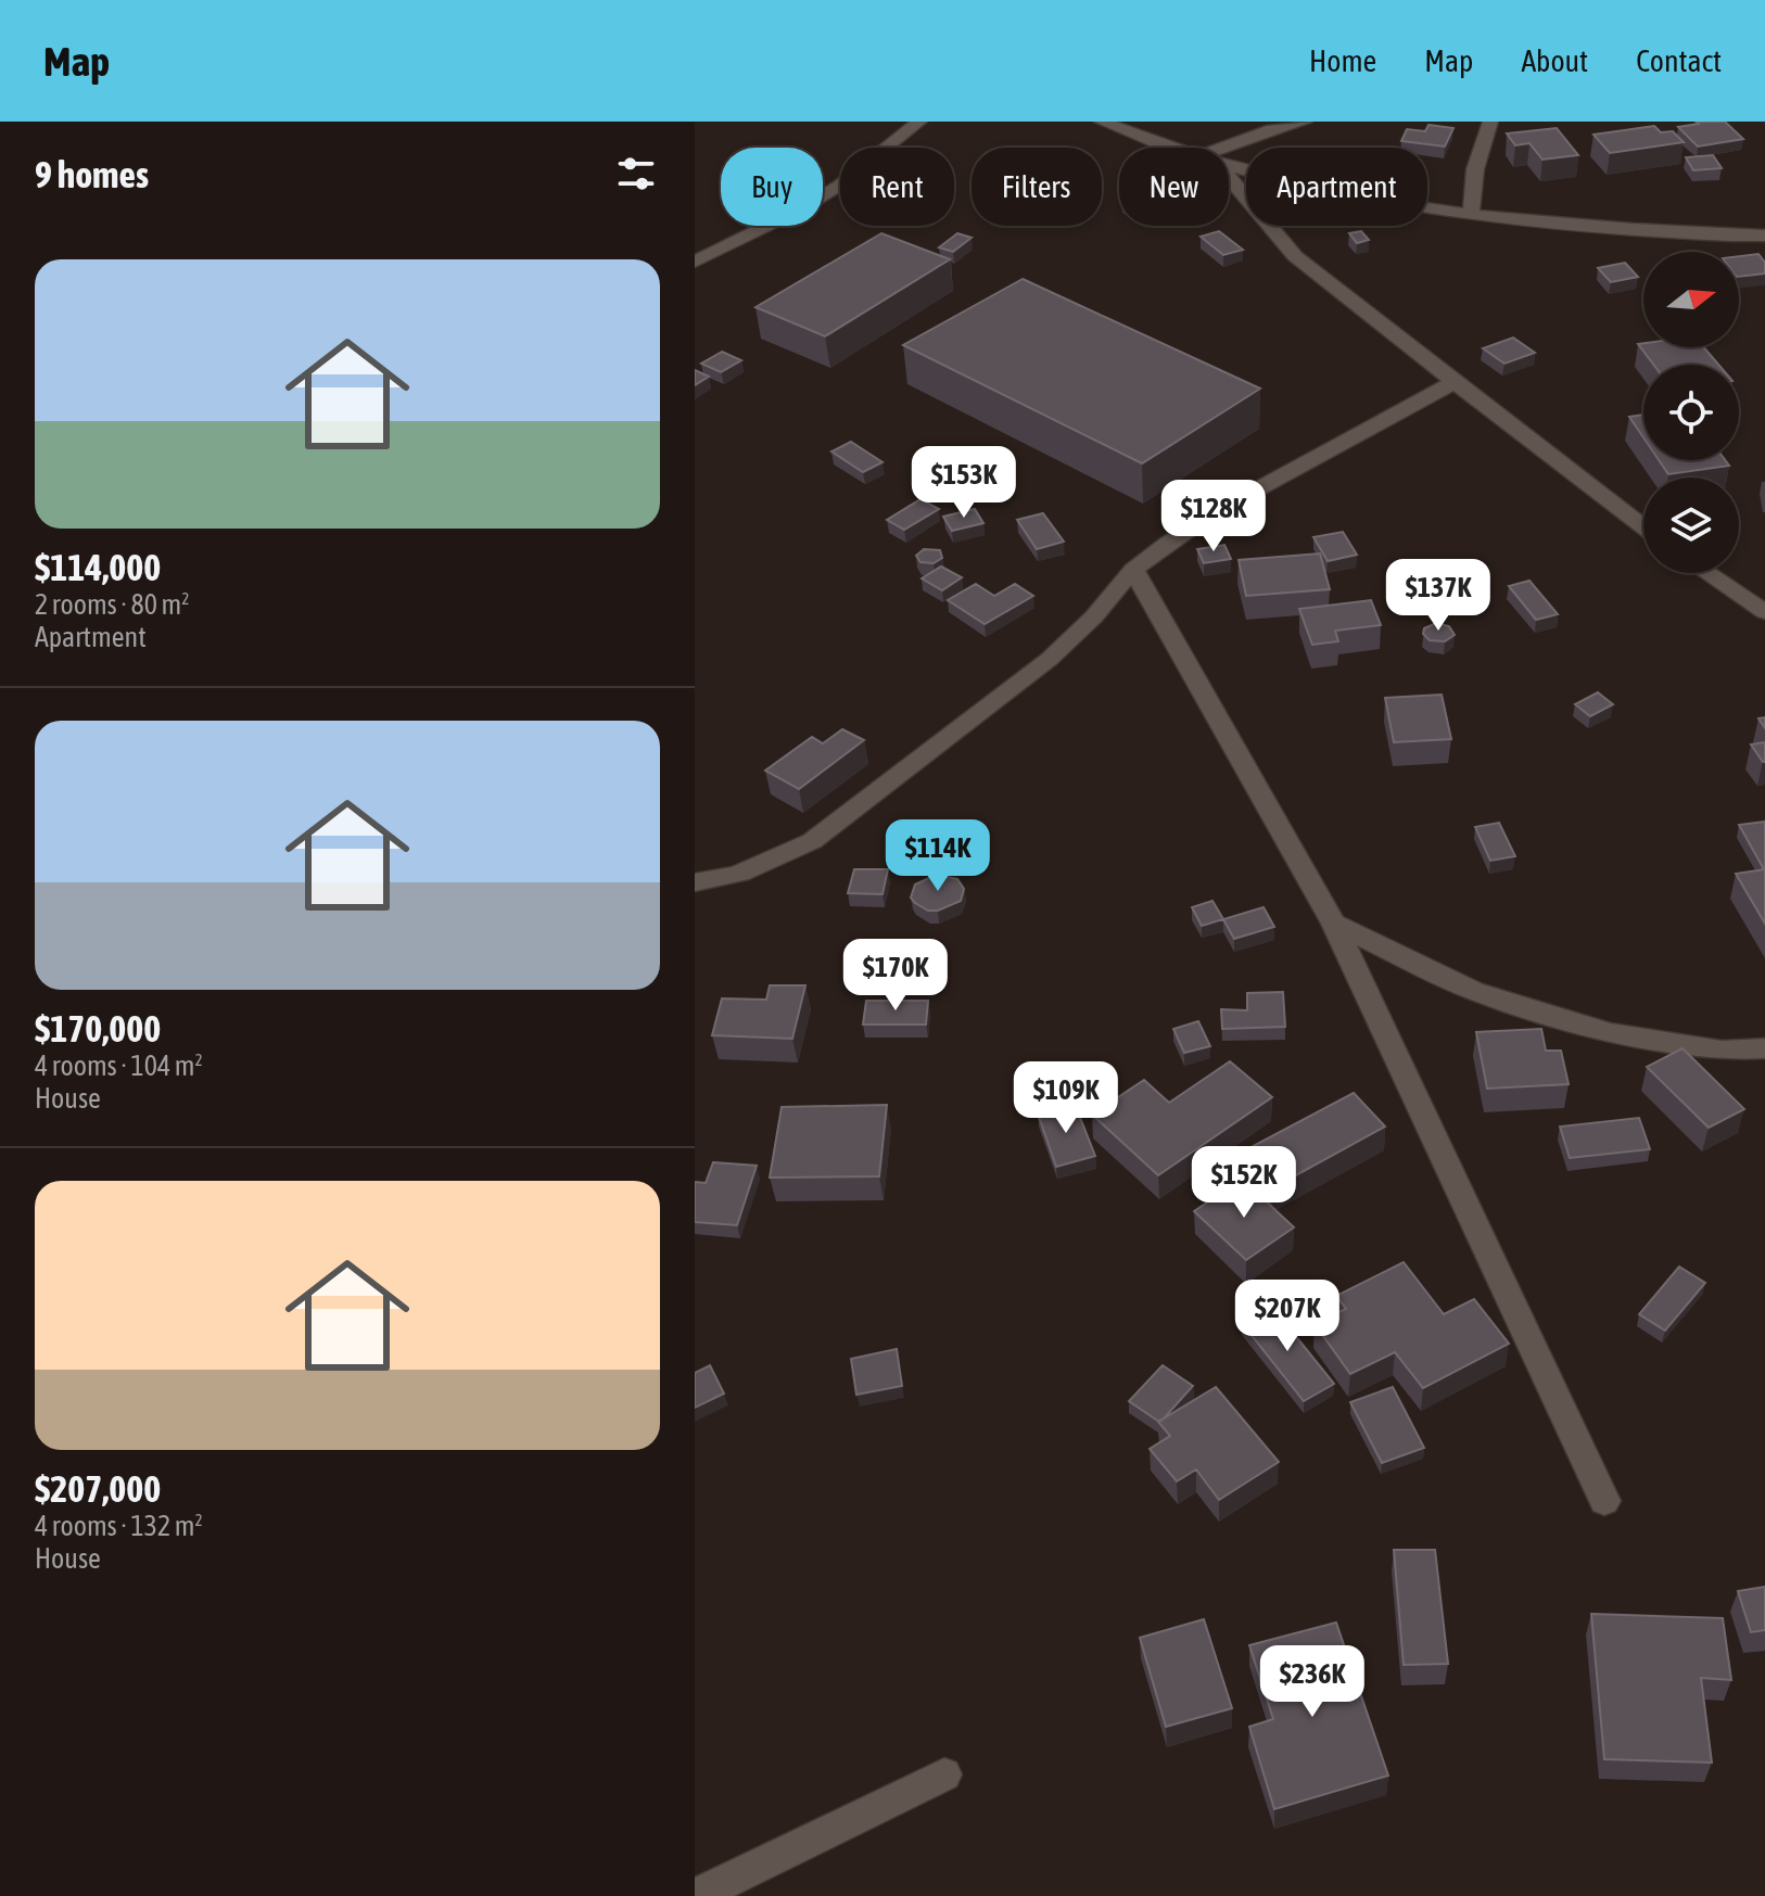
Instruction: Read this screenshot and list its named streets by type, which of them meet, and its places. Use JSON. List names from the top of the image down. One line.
{"north":"right","page":{"header":"Map","nav":["Home","Map","About","Contact"],"heading":"9 homes","chip":["Buy","Rent","Filters","New","Apartment"],"list":[{"name":"$114,000","note":"2 rooms · 80 m² · Apartment"},{"name":"$170,000","note":"4 rooms · 104 m² · House"},{"name":"$207,000","note":"4 rooms · 132 m² · House"}],"price":["$153K","$128K","$137K","$114K","$170K","$109K","$152K","$207K","$236K"]}}
